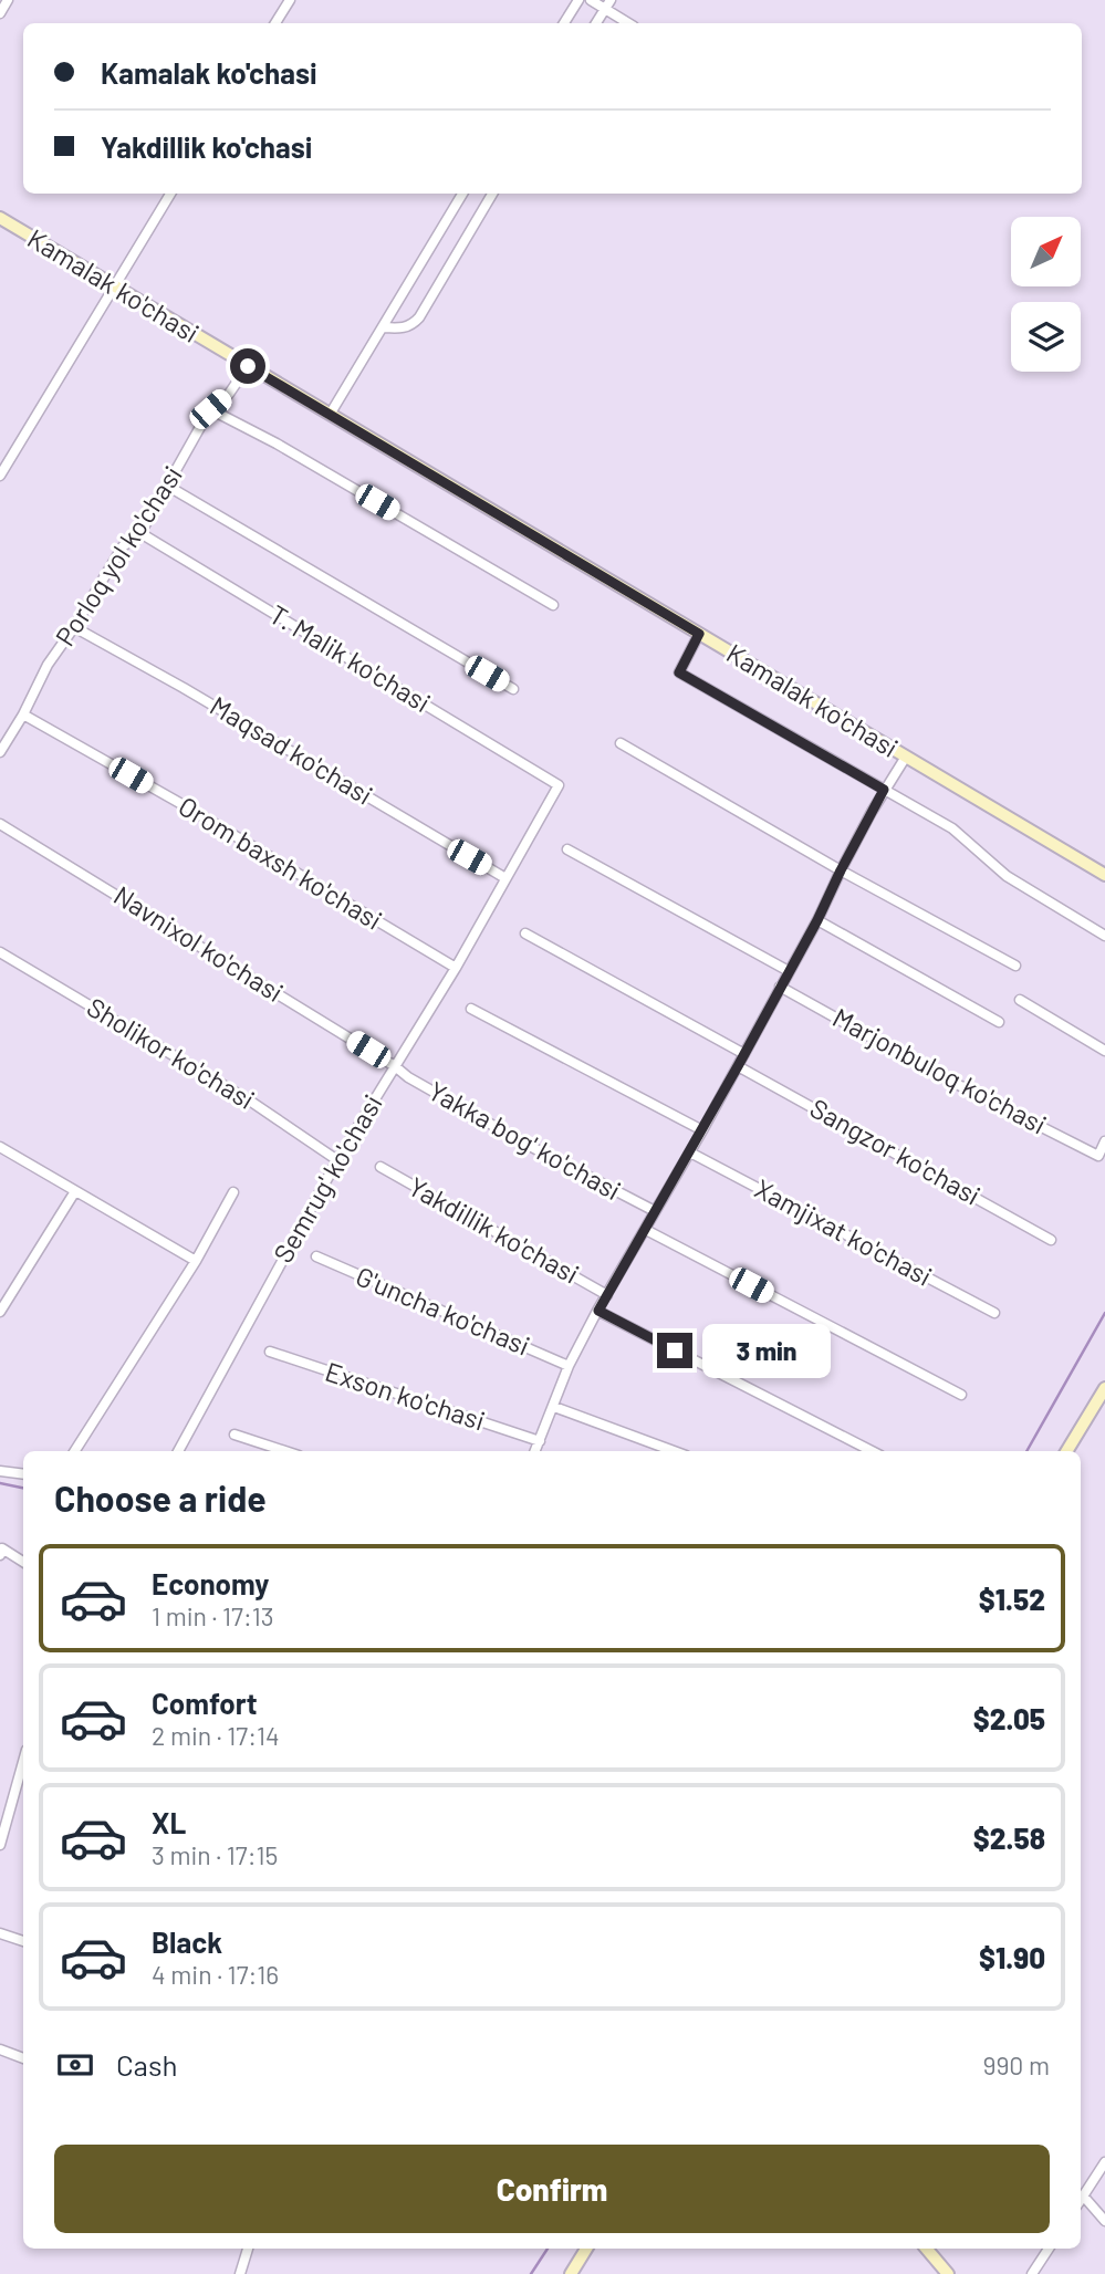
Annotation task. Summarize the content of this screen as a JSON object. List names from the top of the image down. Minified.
{"streets":{"main road":["Kamalak ko'chasi"],"street":["Porloq yol ko'chasi","T. Malik ko'chasi","Maqsad ko'chasi","Orom baxsh ko'chasi","Navnixol ko'chasi","Sholikor ko'chasi","Marjonbuloq ko'chasi","Yakka bog' ko'chasi","Sangzor ko'chasi","Semrug' ko'chasi","Yakdillik ko'chasi","Xamjixat ko'chasi","G'uncha ko'chasi","Exson ko'chasi"]},"crossings":[["Kamalak ko'chasi","Porloq yol ko'chasi"],["Porloq yol ko'chasi","T. Malik ko'chasi"],["Porloq yol ko'chasi","Maqsad ko'chasi"],["Porloq yol ko'chasi","Orom baxsh ko'chasi"],["T. Malik ko'chasi","Semrug' ko'chasi"],["Maqsad ko'chasi","Semrug' ko'chasi"],["Orom baxsh ko'chasi","Semrug' ko'chasi"],["Navnixol ko'chasi","Yakka bog' ko'chasi"],["Navnixol ko'chasi","Semrug' ko'chasi"],["Sholikor ko'chasi","Semrug' ko'chasi"],["Yakka bog' ko'chasi","Semrug' ko'chasi"]],"north":"top right","page":{"banner":["Kamalak ko'chasi","Yakdillik ko'chasi"],"bubble":"3 min","heading":"Choose a ride","list":[{"name":"Economy","note":"1 min · 17:13","value":"$1.52"},{"name":"Comfort","note":"2 min · 17:14","value":"$2.05"},{"name":"XL","note":"3 min · 17:15","value":"$2.58"},{"name":"Black","note":"4 min · 17:16","value":"$1.90"}],"pay":["Cash","990 m"],"buttons":"Confirm"}}
